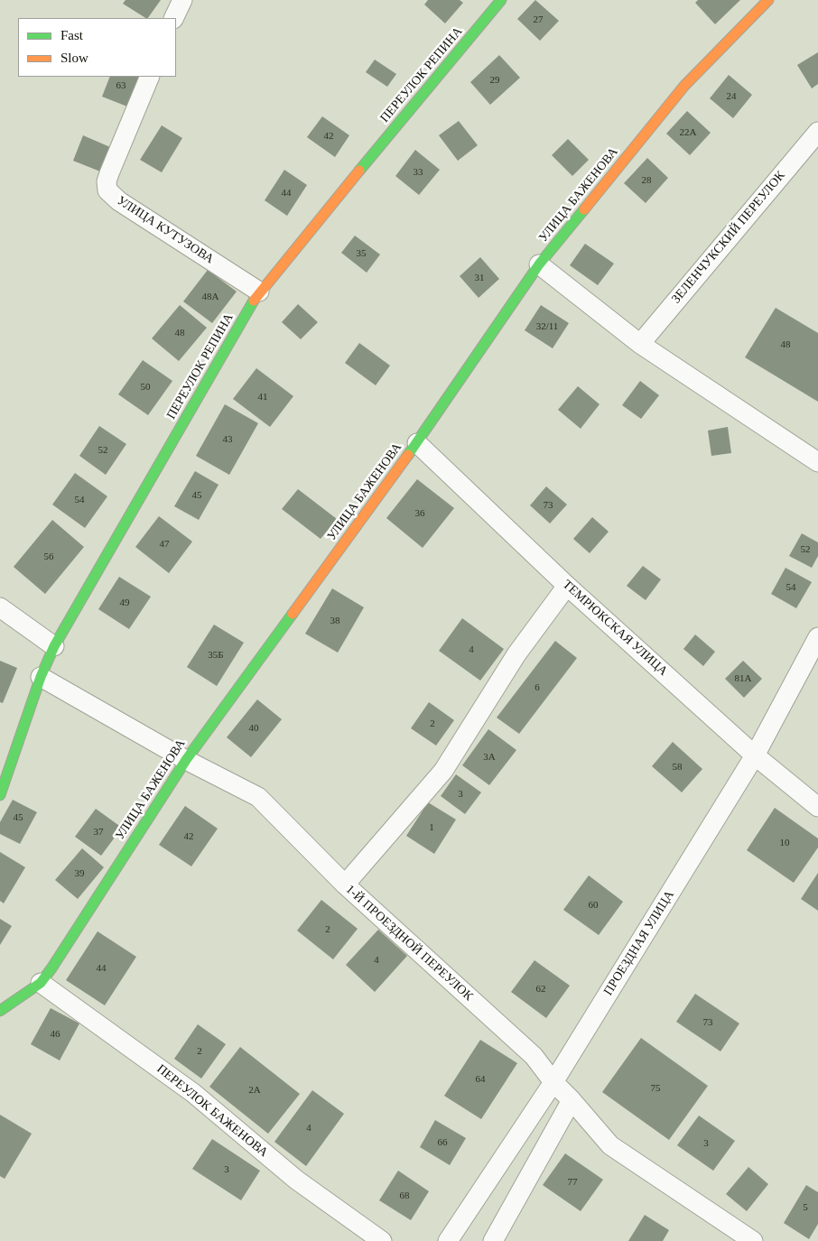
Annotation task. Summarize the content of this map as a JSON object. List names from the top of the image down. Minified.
{"streets":{"street":["ПЕРЕУЛОК РЕПИНА","УЛИЦА БАЖЕНОВА","УЛИЦА КУТУЗОВА","ЗЕЛЕНЧУКСКИЙ ПЕРЕУЛОК","ТЕМРЮКСКАЯ УЛИЦА","1-Й ПРОЕЗДНОЙ ПЕРЕУЛОК","ПРОЕЗДНАЯ УЛИЦА","ПЕРЕУЛОК БАЖЕНОВА"]},"crossings":[["ПЕРЕУЛОК РЕПИНА","УЛИЦА КУТУЗОВА"],["ПЕРЕУЛОК РЕПИНА","1-Й ПРОЕЗДНОЙ ПЕРЕУЛОК"],["УЛИЦА БАЖЕНОВА","ТЕМРЮКСКАЯ УЛИЦА"],["УЛИЦА БАЖЕНОВА","1-Й ПРОЕЗДНОЙ ПЕРЕУЛОК"],["УЛИЦА БАЖЕНОВА","ПЕРЕУЛОК БАЖЕНОВА"],["ТЕМРЮКСКАЯ УЛИЦА","ПРОЕЗДНАЯ УЛИЦА"],["1-Й ПРОЕЗДНОЙ ПЕРЕУЛОК","ПРОЕЗДНАЯ УЛИЦА"]],"house_numbers":["27","29","63","24","22А","42","33","28","44","35","31","48А","32/11","48","48","50","41","43","52","45","54","73","36","47","52","56","54","49","38","4","35Б","81А","6","2","40","3А","58","3","45","1","37","42","10","39","60","2","4","44","62","73","46","2","64","75","2А","4","66","3","3","77","68","5"],"legend":["Fast","Slow"]}
